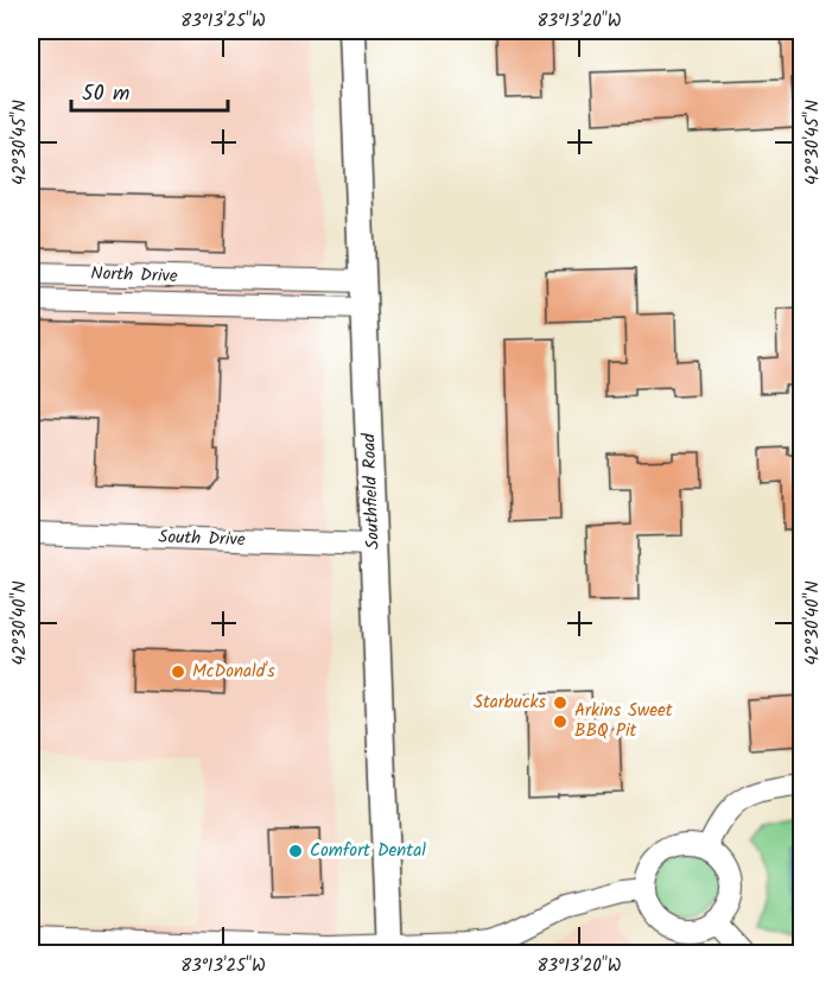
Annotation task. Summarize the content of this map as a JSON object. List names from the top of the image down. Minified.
{"streets":{"main road":["Southfield Road"],"street":["North Drive","South Drive"]},"crossings":[["North Drive","Southfield Road"],["Southfield Road","South Drive"]],"places":["McDonald's","Starbucks","Arkins Sweet BBQ Pit","Comfort Dental"],"scale_bar":"50 m","coordinates":["83°13'25\"W","83°13'20\"W","42°30'45\"N","42°30'40\"N"]}
